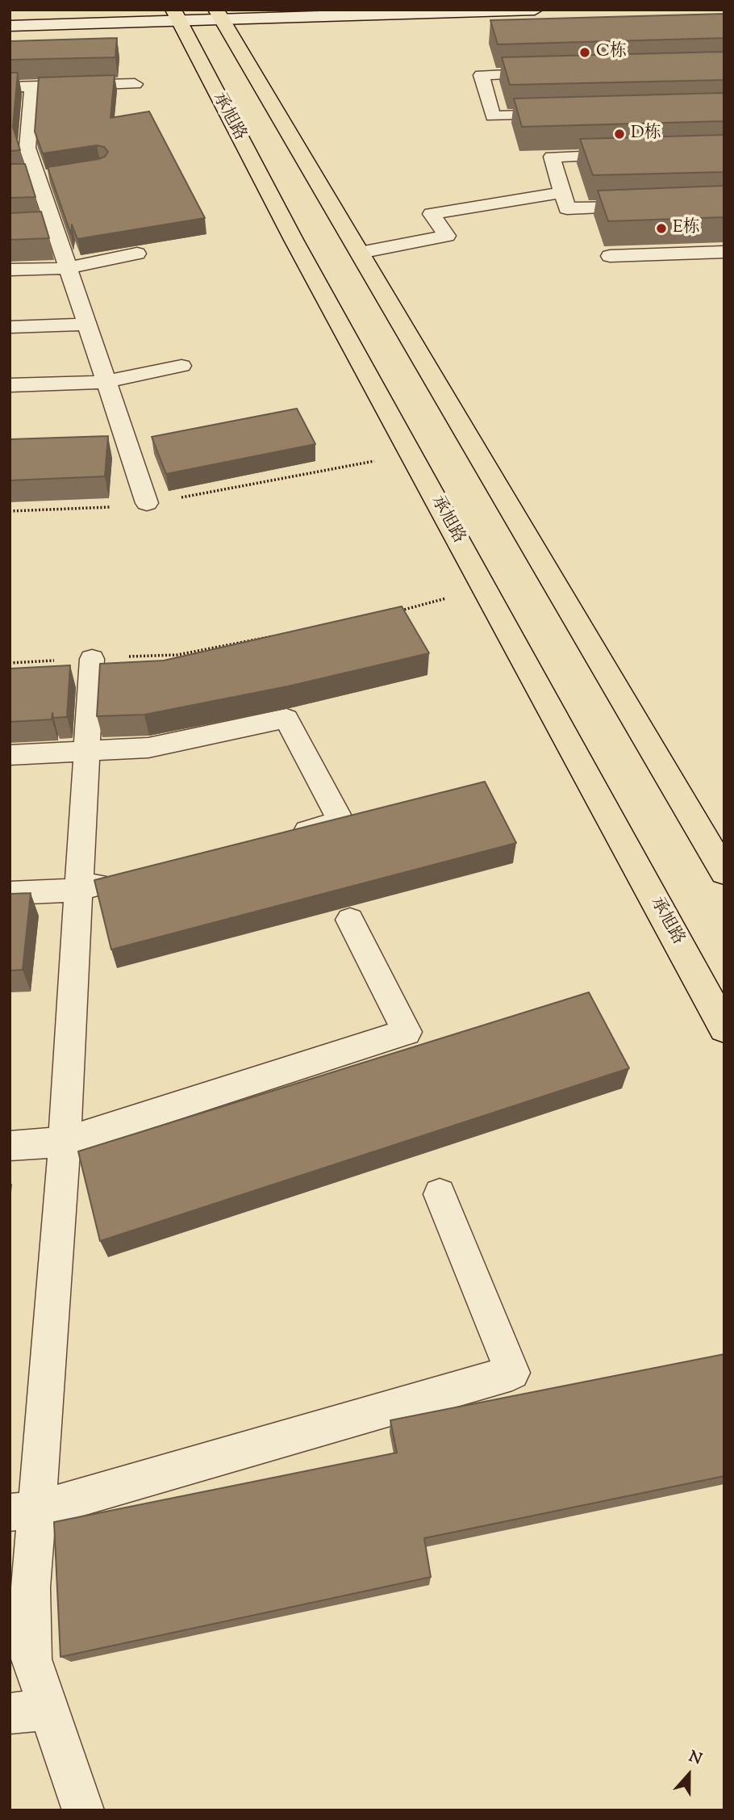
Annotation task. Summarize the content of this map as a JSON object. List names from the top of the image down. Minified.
{"streets":{"main road":["承旭路"]},"places":["C栋","D栋","E栋"],"north":"top"}
